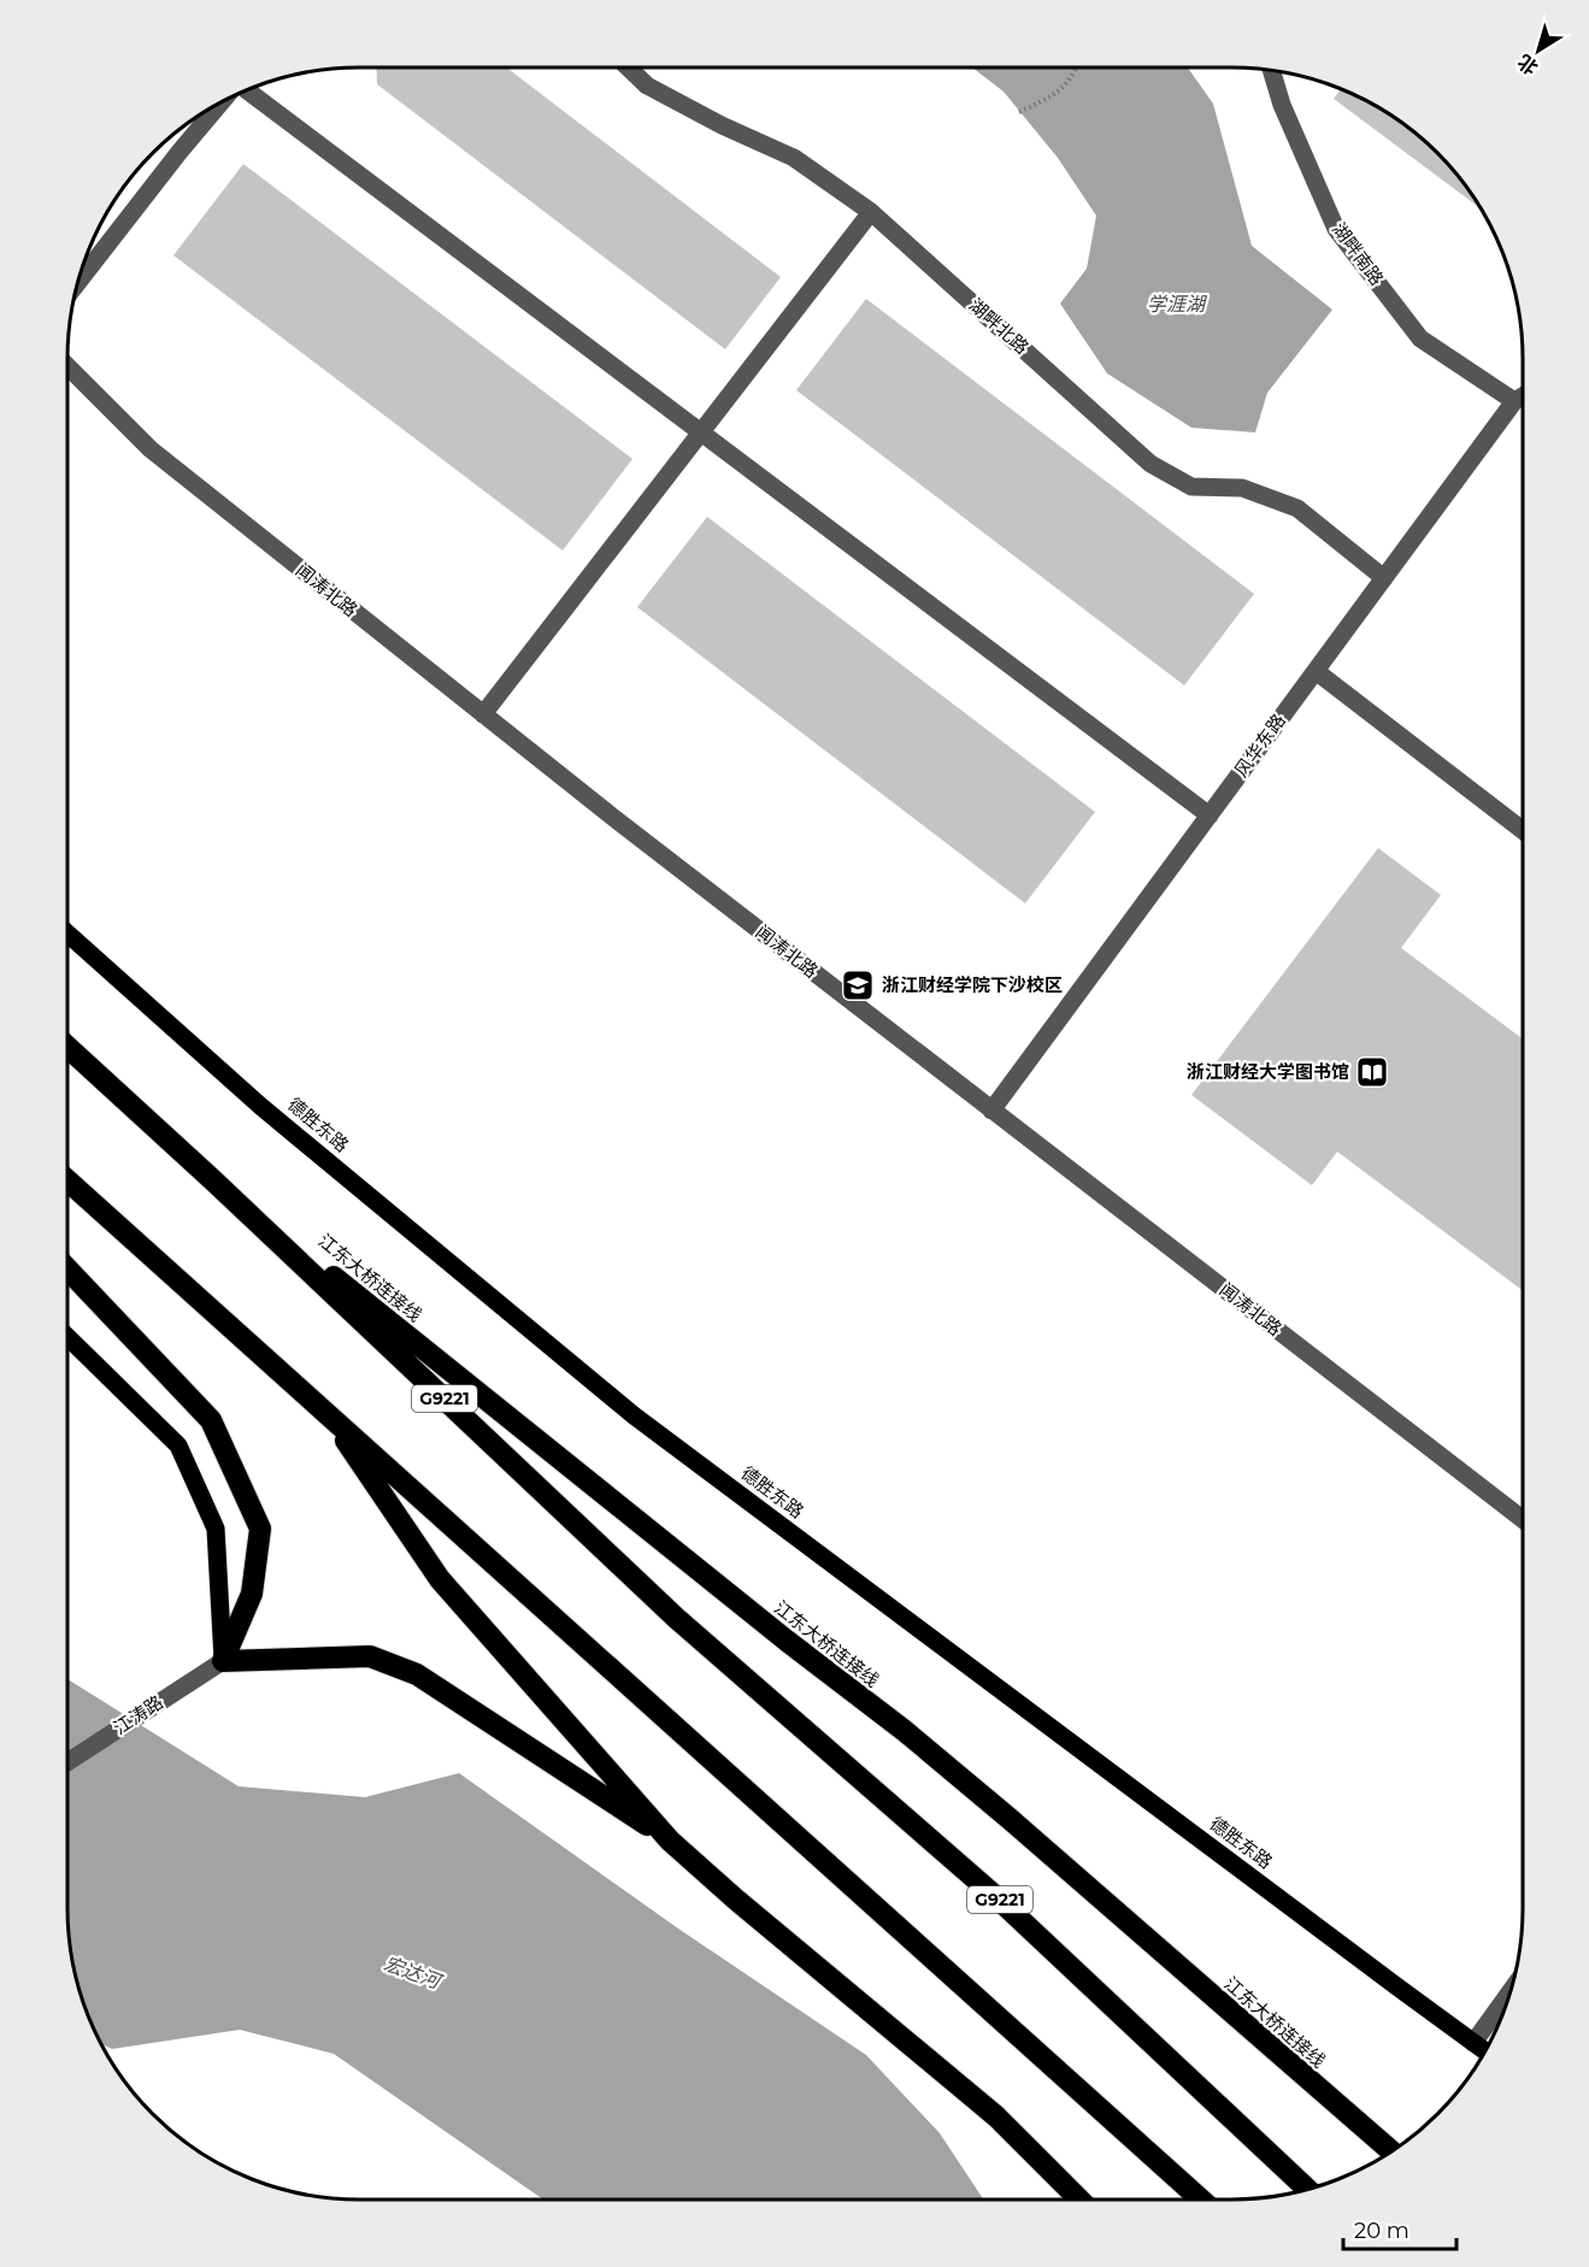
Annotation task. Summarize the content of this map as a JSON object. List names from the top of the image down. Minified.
{"streets":{"highway":["江东大桥连接线","G9221"],"main road":["德胜东路"],"street":["湖畔南路","湖畔北路","闻涛北路","风华东路","江涛路"]},"crossings":[["湖畔南路","风华东路"],["湖畔北路","风华东路"],["闻涛北路","风华东路"]],"water":["学涯湖","宏达河"],"places":{"school or university":["浙江财经学院下沙校区"],"library":["浙江财经大学图书馆"]},"scale_bar":"20 m","north":"bottom left"}
